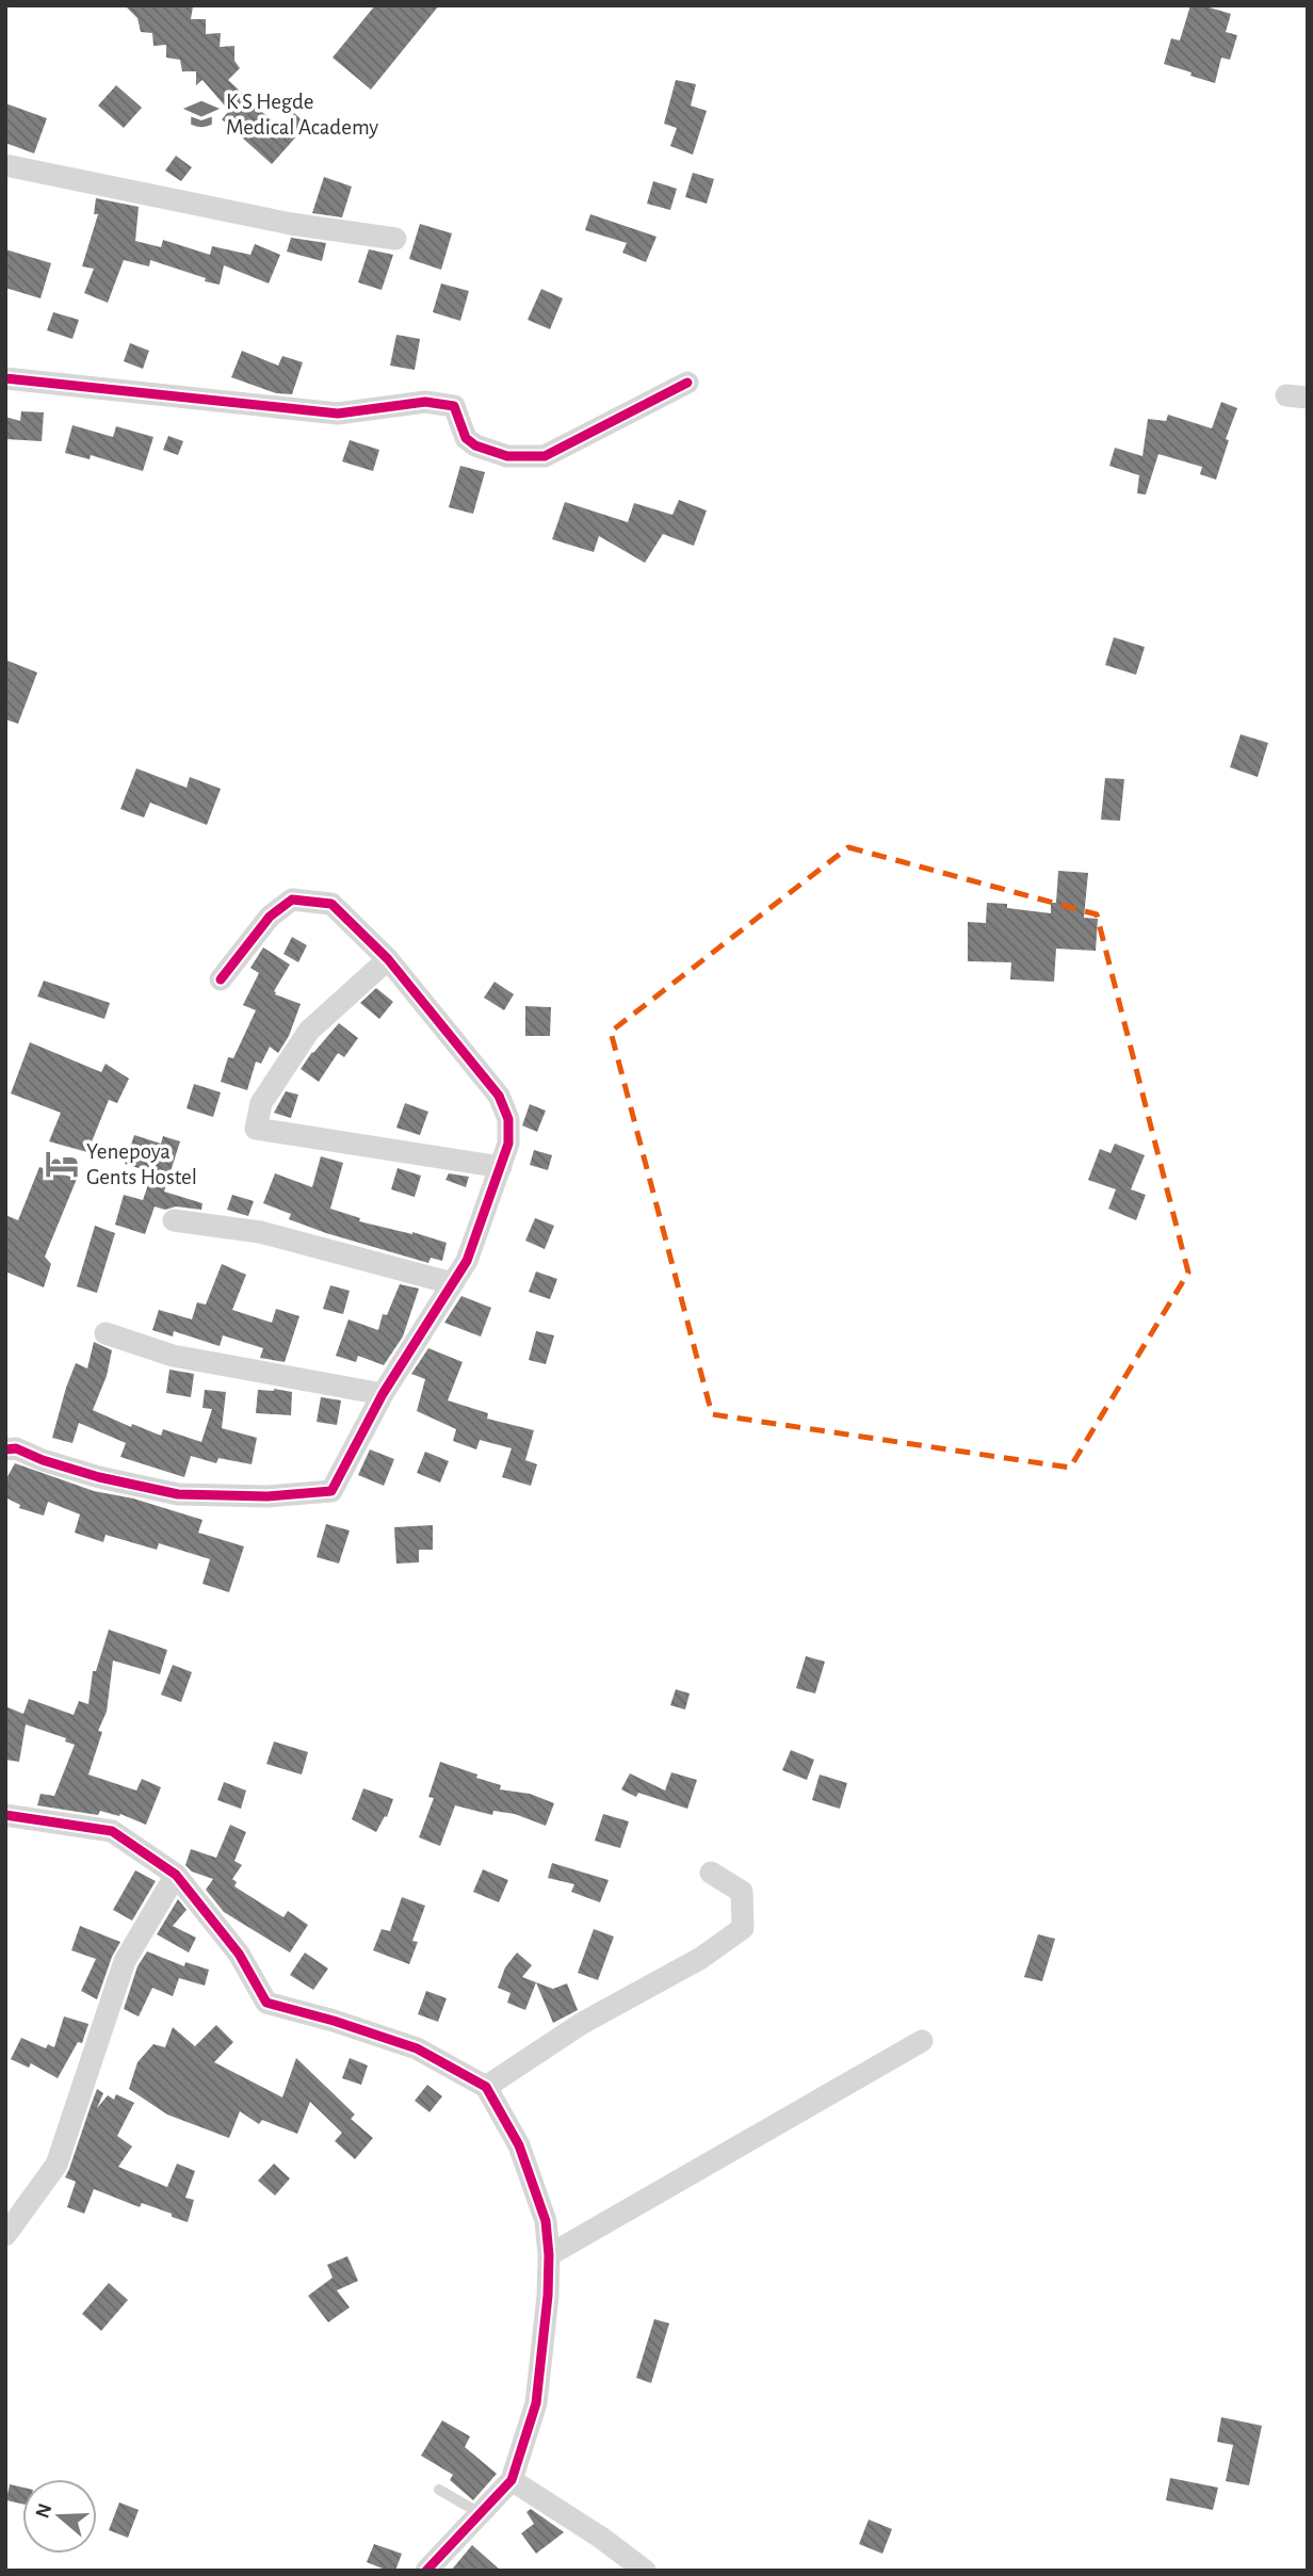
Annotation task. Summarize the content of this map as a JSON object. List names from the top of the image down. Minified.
{"places":{"school or university":["K S Hegde Medical Academy"],"hotel":["Yenepoya Gents Hostel"]},"north":"left"}
